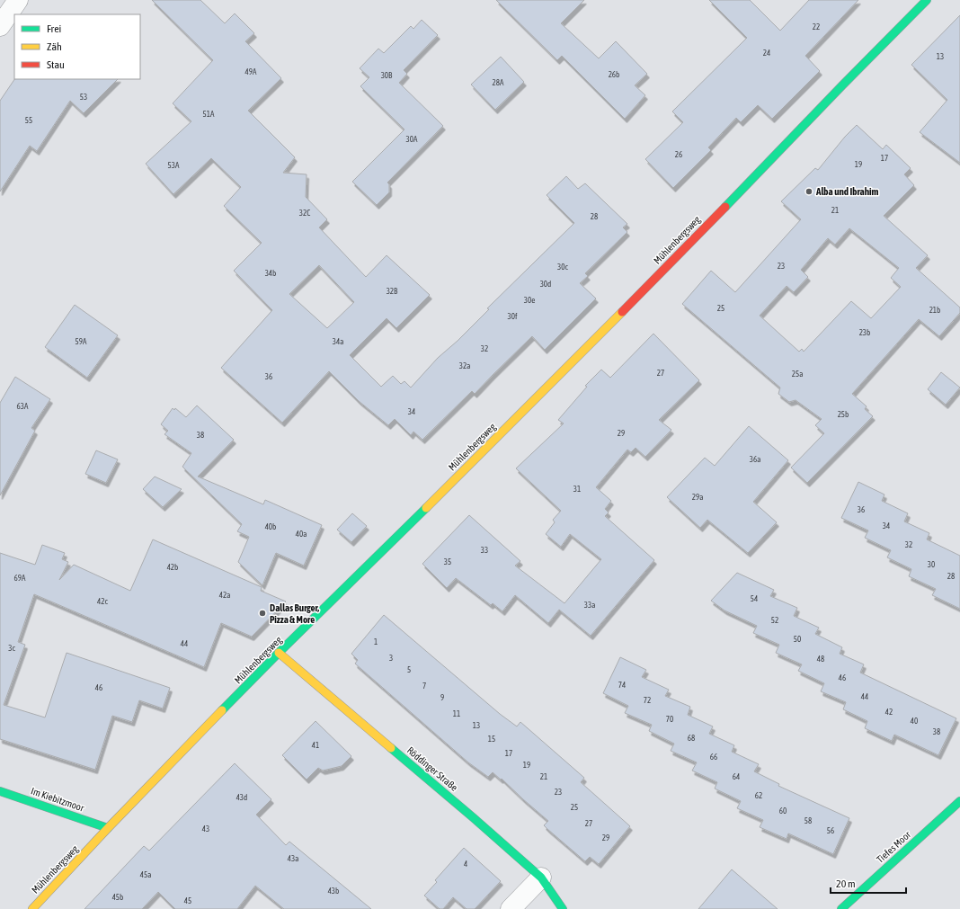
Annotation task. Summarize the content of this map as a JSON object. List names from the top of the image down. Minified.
{"streets":{"street":["Mühlenbergsweg","Röddinger Straße","Im Kiebitzmoor","Tiefes Moor"]},"crossings":[["Mühlenbergsweg","Röddinger Straße"],["Mühlenbergsweg","Im Kiebitzmoor"]],"places":["Alba und Ibrahim","Dallas Burger, Pizza & More"],"house_numbers":["22","24","13","49A","26b","30B","28A","53","51A","55","30A","26","17","19","53A","21","32C","28","23","30c","34b","30d","32B","30e","25","21b","30f","23b","59A","34a","32","32a","27","25a","36","63A","34","25b","29","38","36a","31","29a","36","34","40b","40a","32","33","35","30","42b","28","69A","42a","54","42c","33a","52","50","1","44","3c","3","48","5","46","74","7","46","44","9","72","42","11","70","40","13","38","68","15","41","17","66","19","21","64","23","62","43d","25","60","58","27","43","56","29","43a","4","45a","43b","45b","45"],"legend":["Frei","Zäh","Stau"],"scale_bar":"20 m"}
